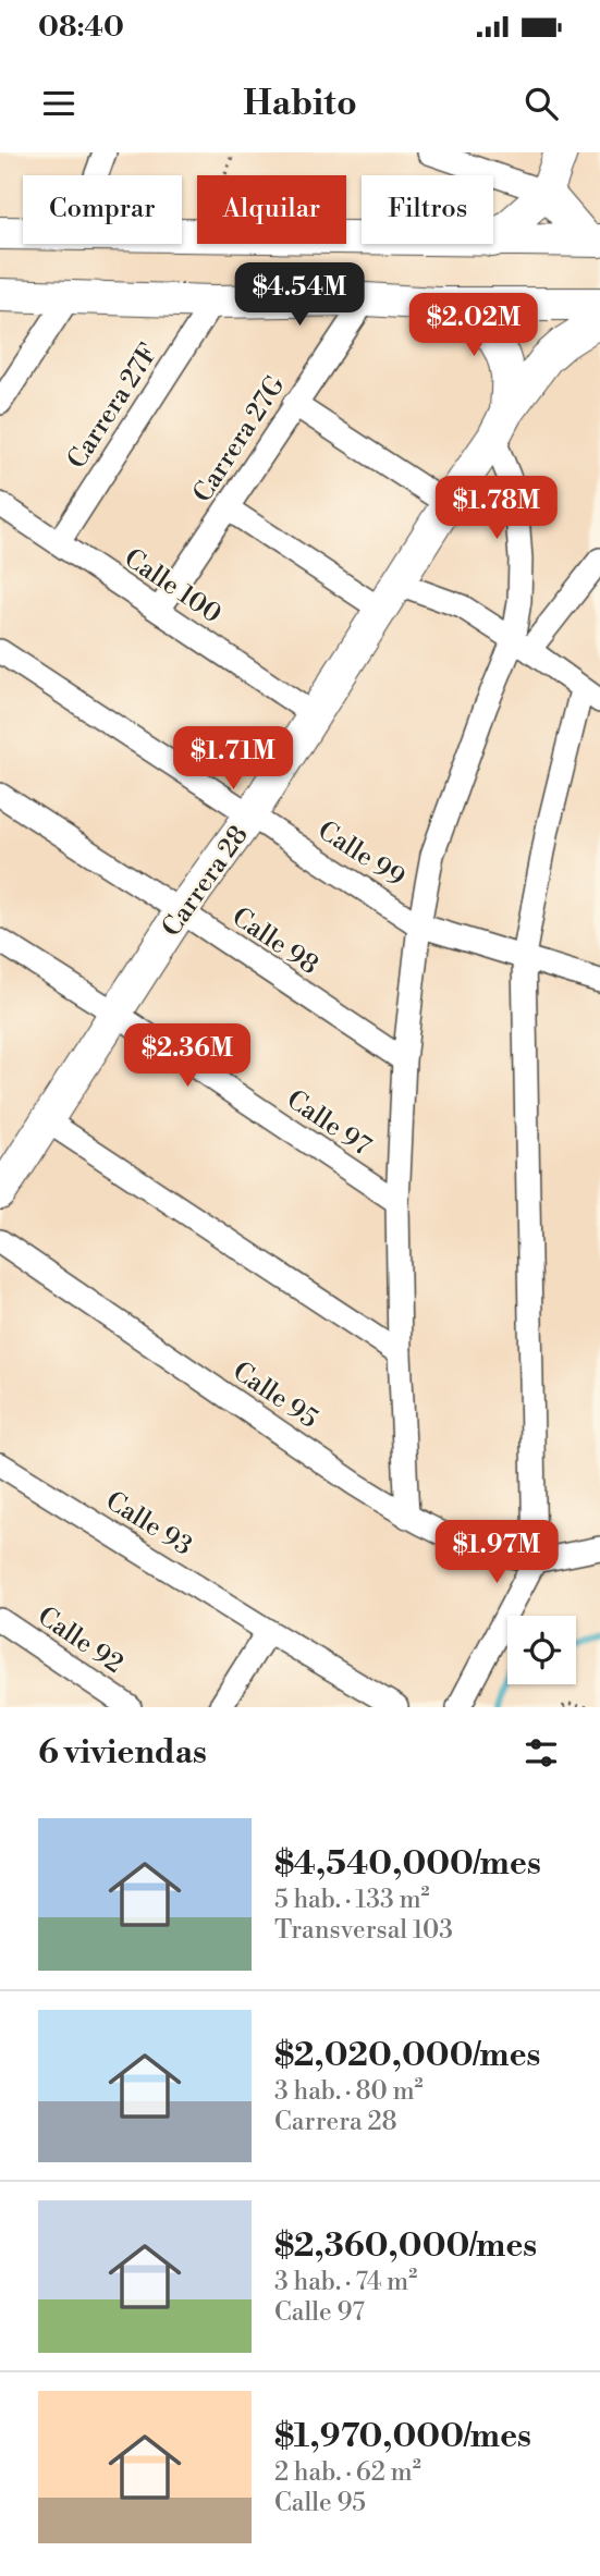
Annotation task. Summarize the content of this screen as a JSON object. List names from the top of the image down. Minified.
{"streets":{"street":["Carrera 27F","Carrera 27G","Calle 100","Calle 99","Carrera 28","Calle 98","Calle 97","Calle 95","Calle 93","Calle 92"]},"crossings":[["Carrera 27F","Calle 100"],["Carrera 27G","Calle 100"],["Calle 100","Carrera 28"],["Calle 99","Carrera 28"],["Carrera 28","Calle 98"],["Carrera 28","Calle 97"]],"page":{"status":"08:40","header":"Habito","chip":["Comprar","Alquilar","Filtros"],"price":["$4.54M","$2.02M","$1.78M","$1.71M","$2.36M","$1.97M"],"heading":"6 viviendas","list":[{"name":"$4,540,000/mes","note":"5 hab. · 133 m² · Transversal 103"},{"name":"$2,020,000/mes","note":"3 hab. · 80 m² · Carrera 28"},{"name":"$2,360,000/mes","note":"3 hab. · 74 m² · Calle 97"},{"name":"$1,970,000/mes","note":"2 hab. · 62 m² · Calle 95"}]}}
